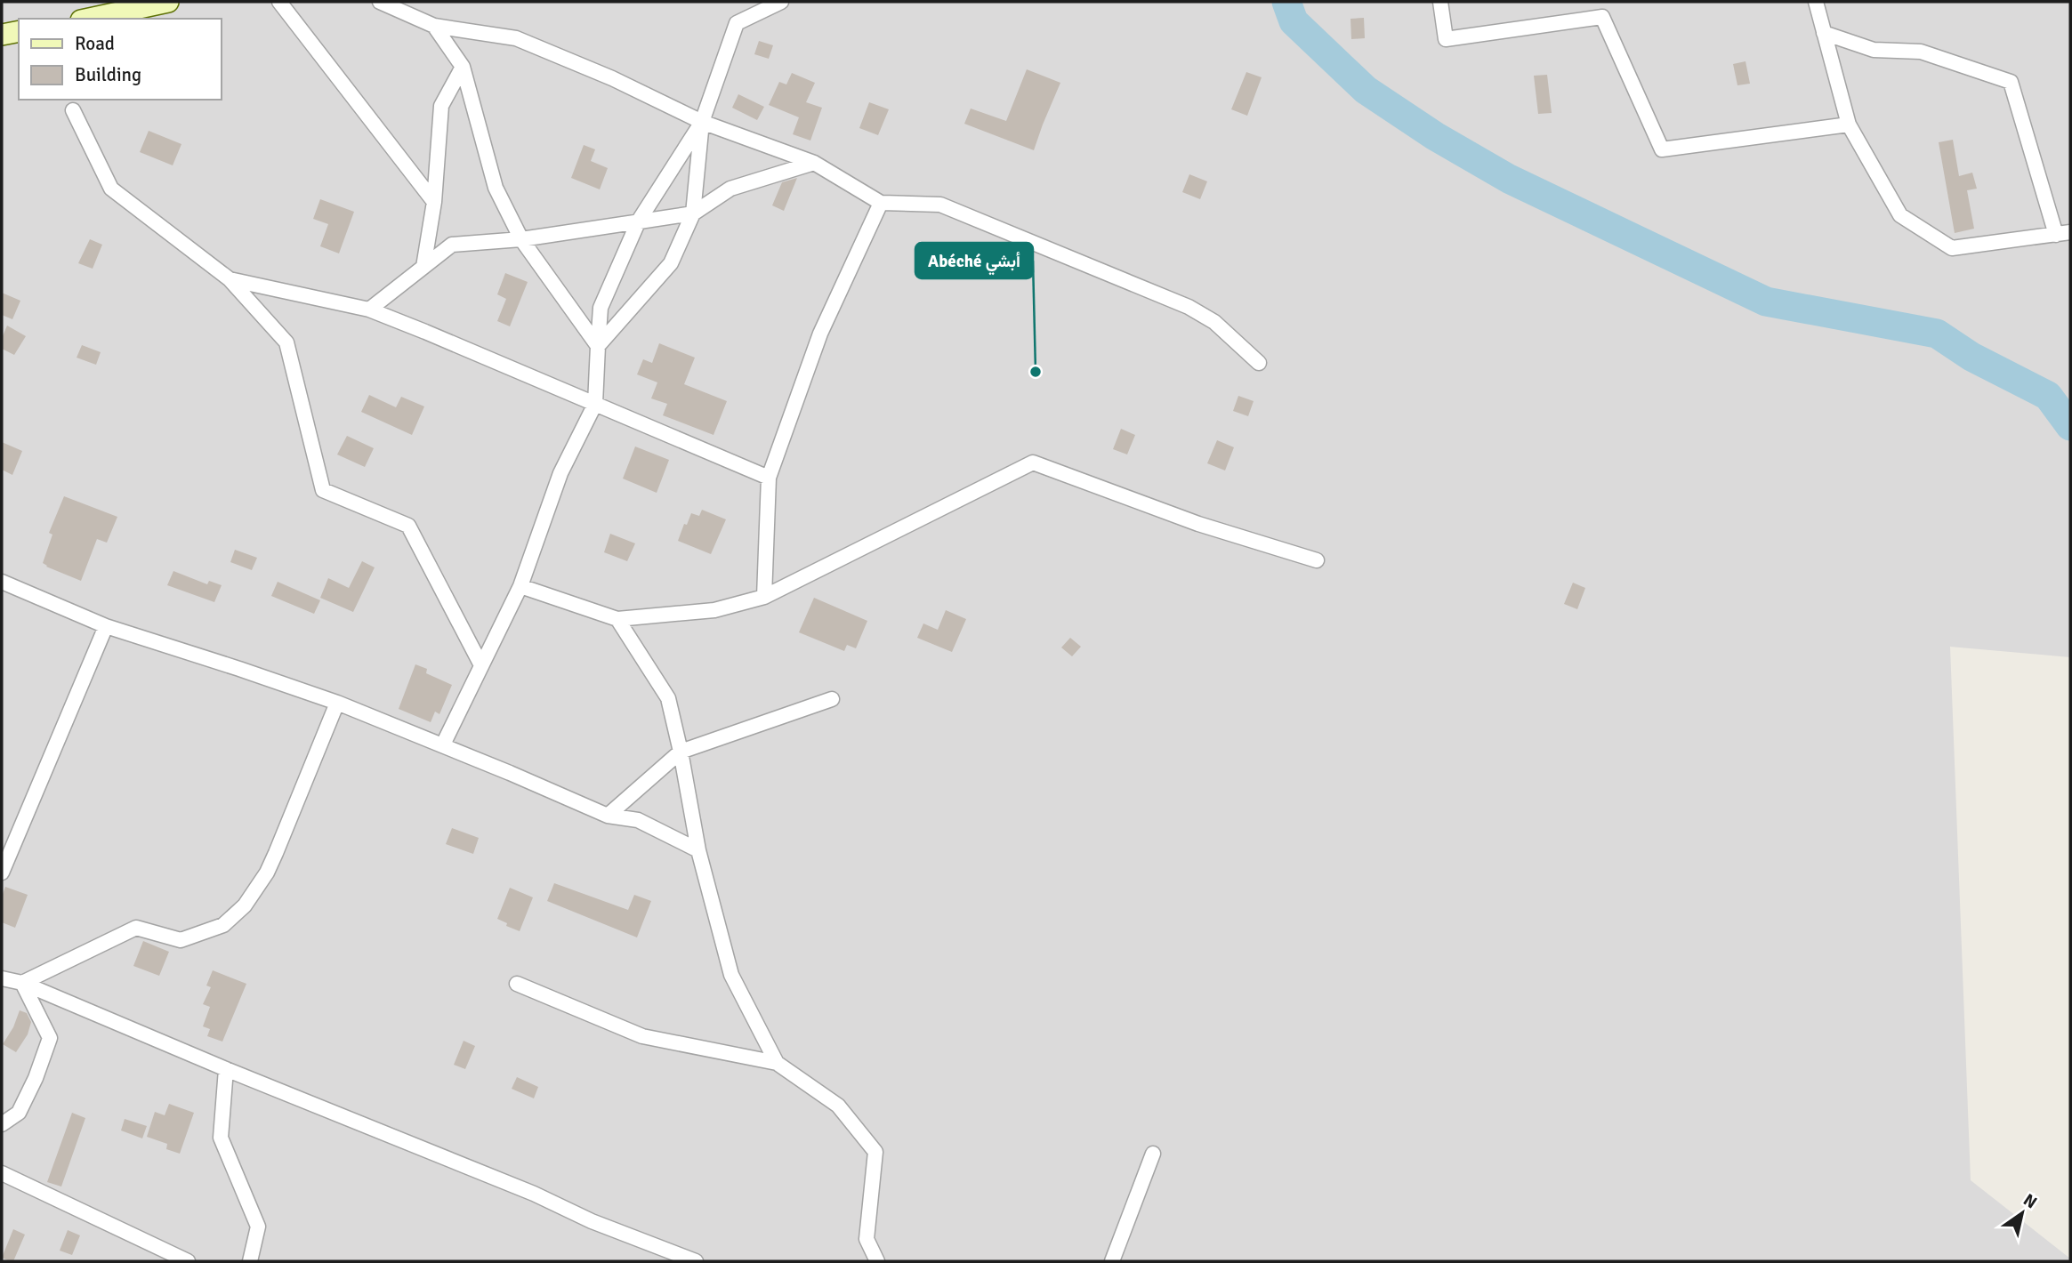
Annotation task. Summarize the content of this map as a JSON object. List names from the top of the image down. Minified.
{"places":["Abéché أبشي"],"legend":["Road","Building"],"north":"top right"}
